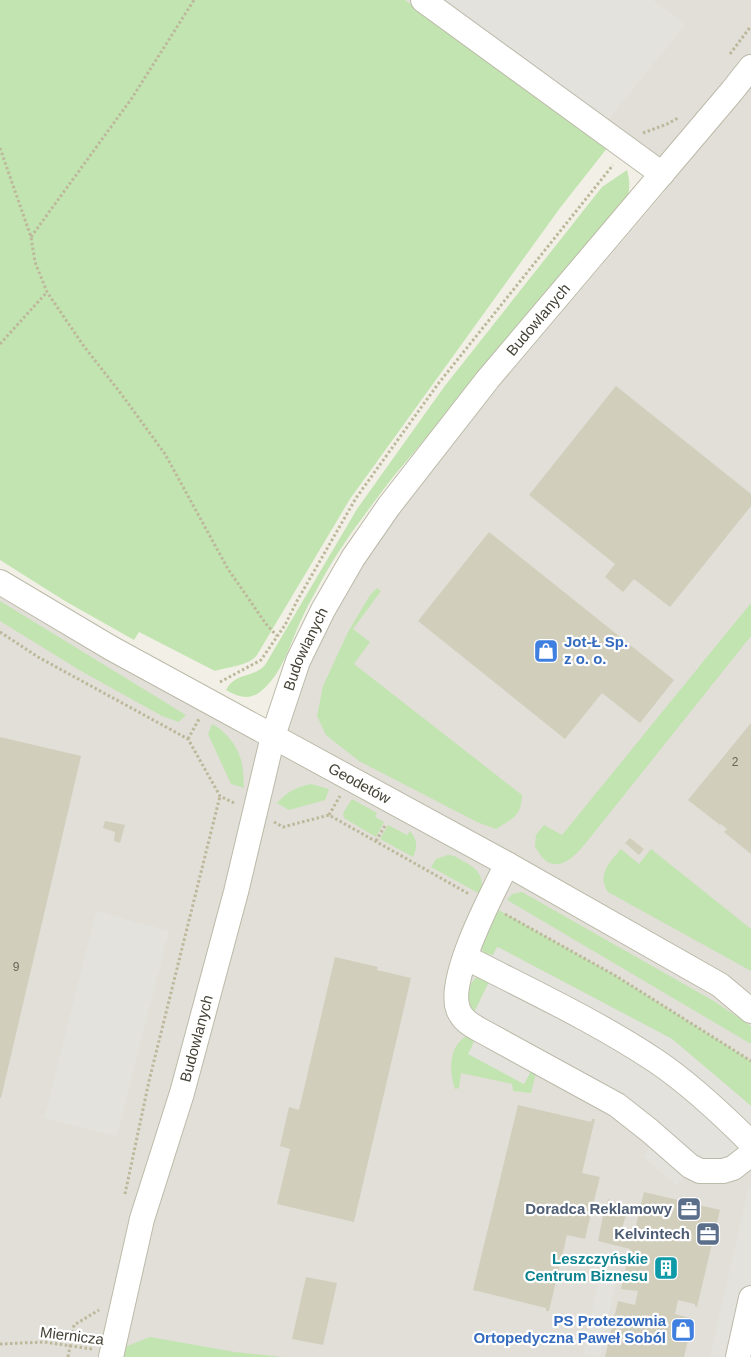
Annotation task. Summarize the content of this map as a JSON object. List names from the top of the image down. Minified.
{"streets":{"street":["Budowlanych","Geodetów"],"path":["Miernicza"]},"crossings":[["Budowlanych","Geodetów"],["Budowlanych","Miernicza"]],"places":{"shop":["Jot-Ł Sp. z o. o.","PS Protezownia Ortopedyczna Paweł Soból"],"office":["Doradca Reklamowy","Kelvintech"],"building":["Leszczyńskie Centrum Biznesu"]},"house_numbers":["2","9"]}
